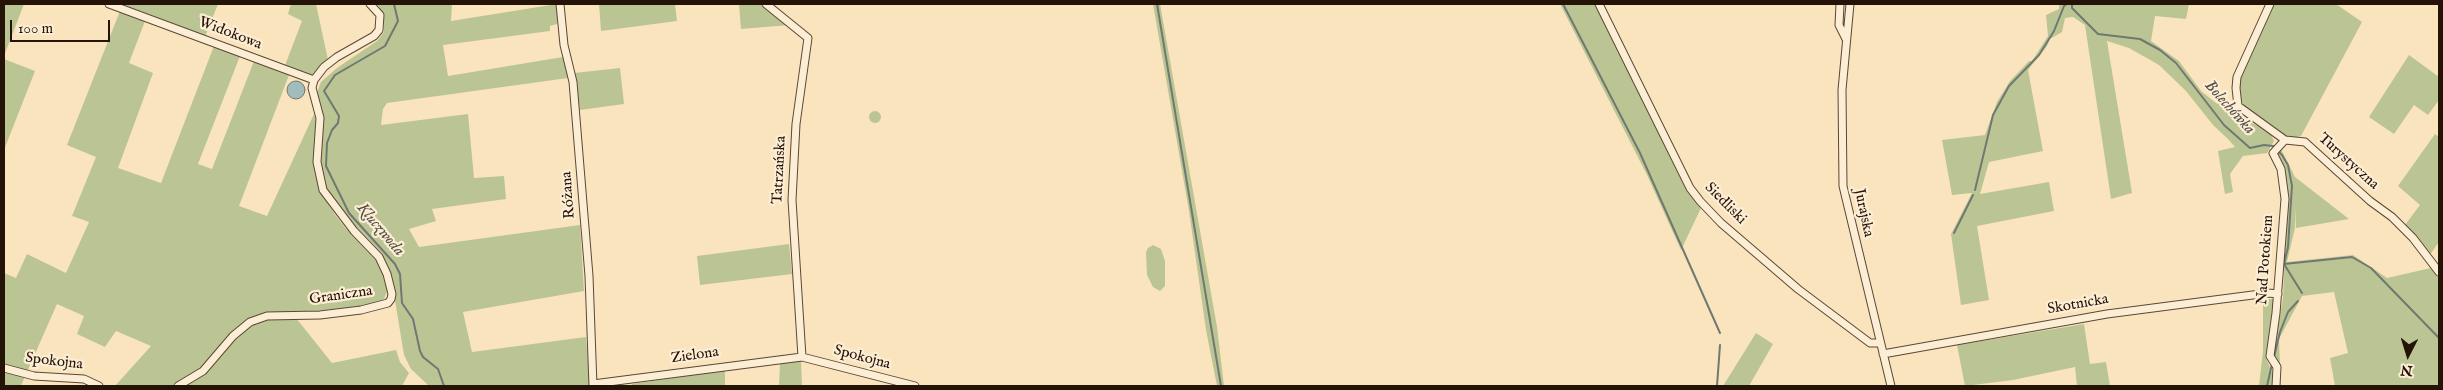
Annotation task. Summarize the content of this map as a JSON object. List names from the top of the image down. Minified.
{"streets":{"street":["Widokowa","Turystyczna","Tatrzańska","Różana","Siedliski","Jurajska","Nad Potokiem","Graniczna","Skotnicka","Zielona","Spokojna"]},"crossings":[["Widokowa","Graniczna"],["Turystyczna","Nad Potokiem"],["Tatrzańska","Zielona"],["Tatrzańska","Spokojna"],["Różana","Zielona"],["Siedliski","Jurajska"],["Jurajska","Skotnicka"],["Nad Potokiem","Skotnicka"],["Zielona","Spokojna"]],"water":["Bolechówka","Kluczwoda"],"scale_bar":"100 m","north":"bottom"}
